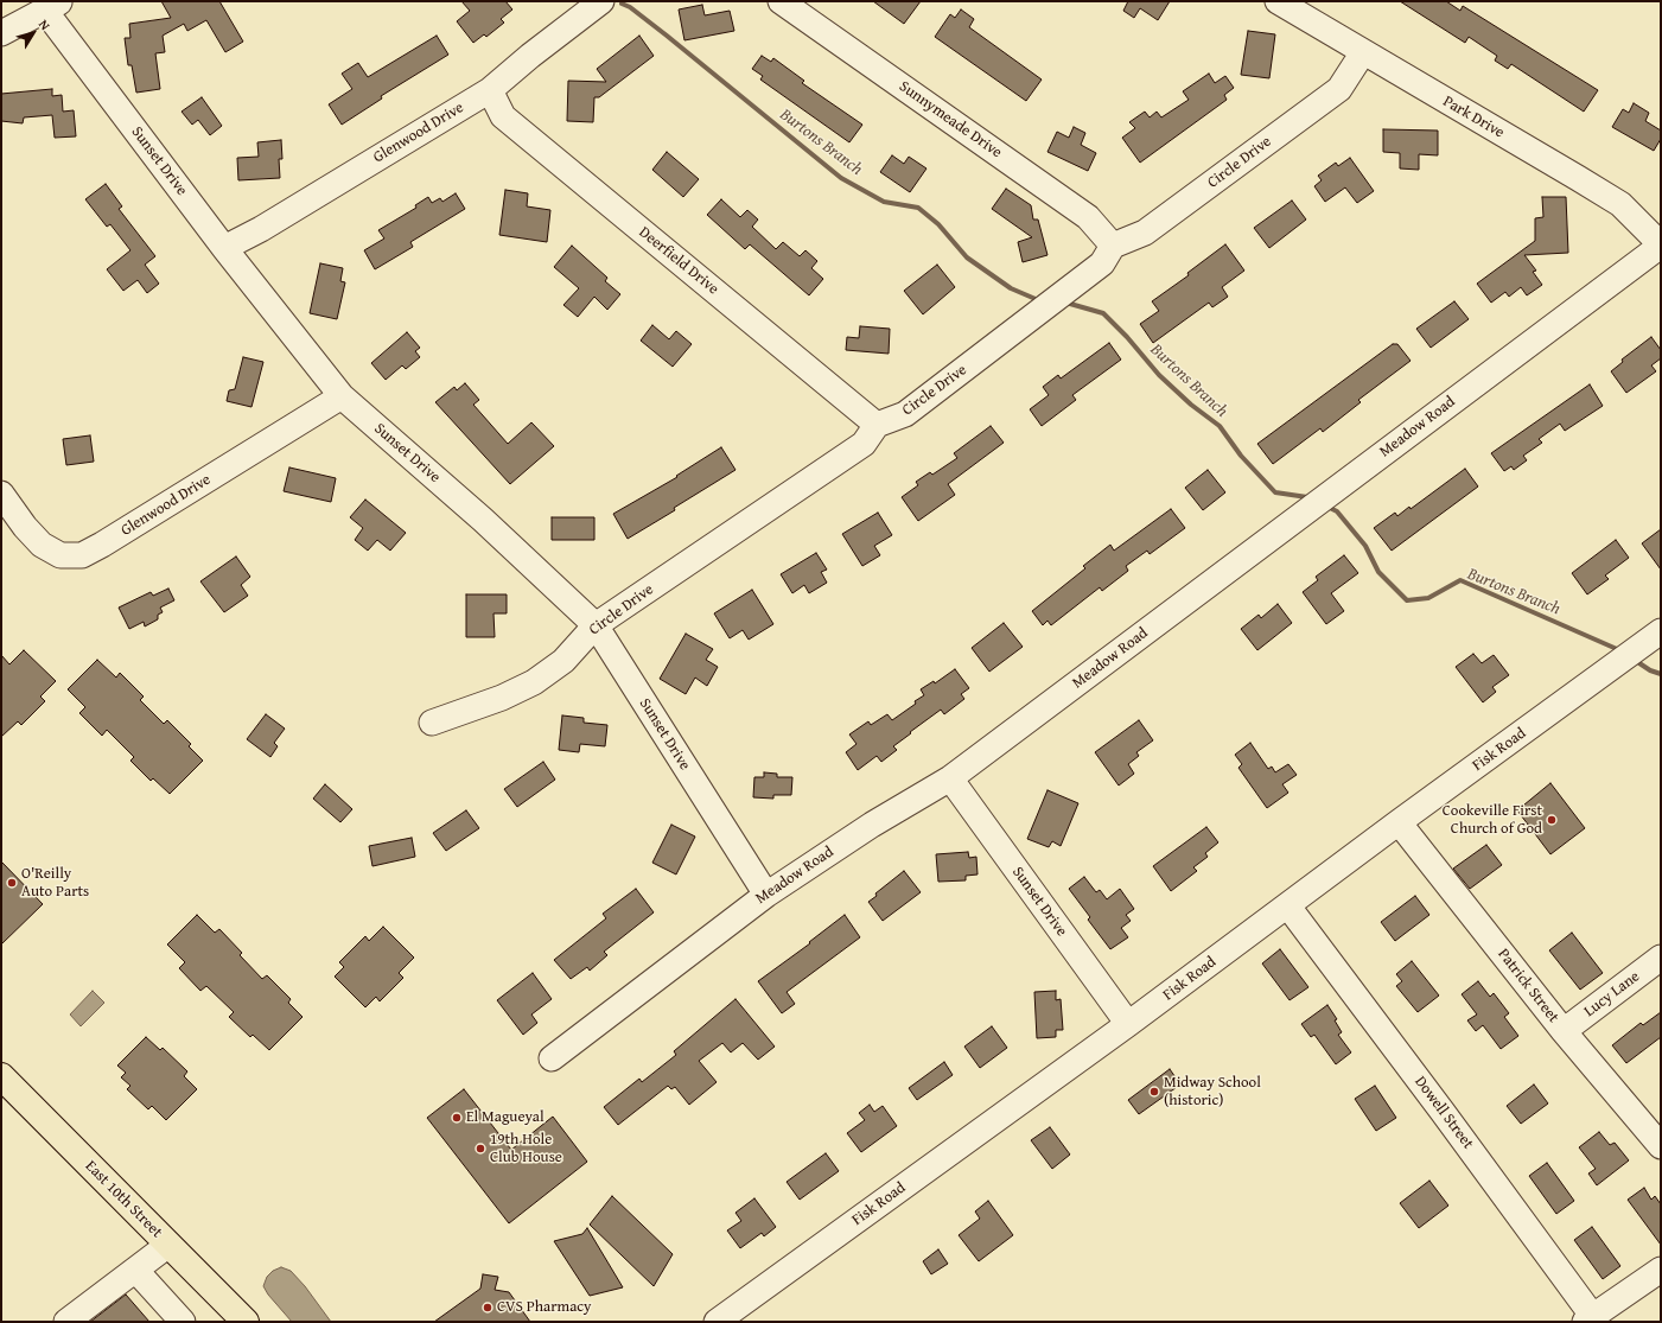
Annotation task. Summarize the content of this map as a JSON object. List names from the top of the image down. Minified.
{"streets":{"main road":["East 10th Street"],"street":["Park Drive","Sunnymeade Drive","Glenwood Drive","Sunset Drive","Circle Drive","Deerfield Drive","Meadow Road","Fisk Road","Patrick Street","Lucy Lane","Dowell Street"]},"crossings":[["Park Drive","Circle Drive"],["Park Drive","Meadow Road"],["Sunnymeade Drive","Circle Drive"],["Glenwood Drive","Sunset Drive"],["Glenwood Drive","Deerfield Drive"],["Sunset Drive","Circle Drive"],["Sunset Drive","Meadow Road"],["Sunset Drive","Fisk Road"],["Circle Drive","Deerfield Drive"],["Fisk Road","Patrick Street"],["Fisk Road","Dowell Street"],["Patrick Street","Lucy Lane"]],"water":["Burtons Branch"],"places":["Cookeville First Church of God","O'Reilly Auto Parts","Midway School (historic)","El Magueyal","19th Hole Club House","CVS Pharmacy"],"north":"top right"}
